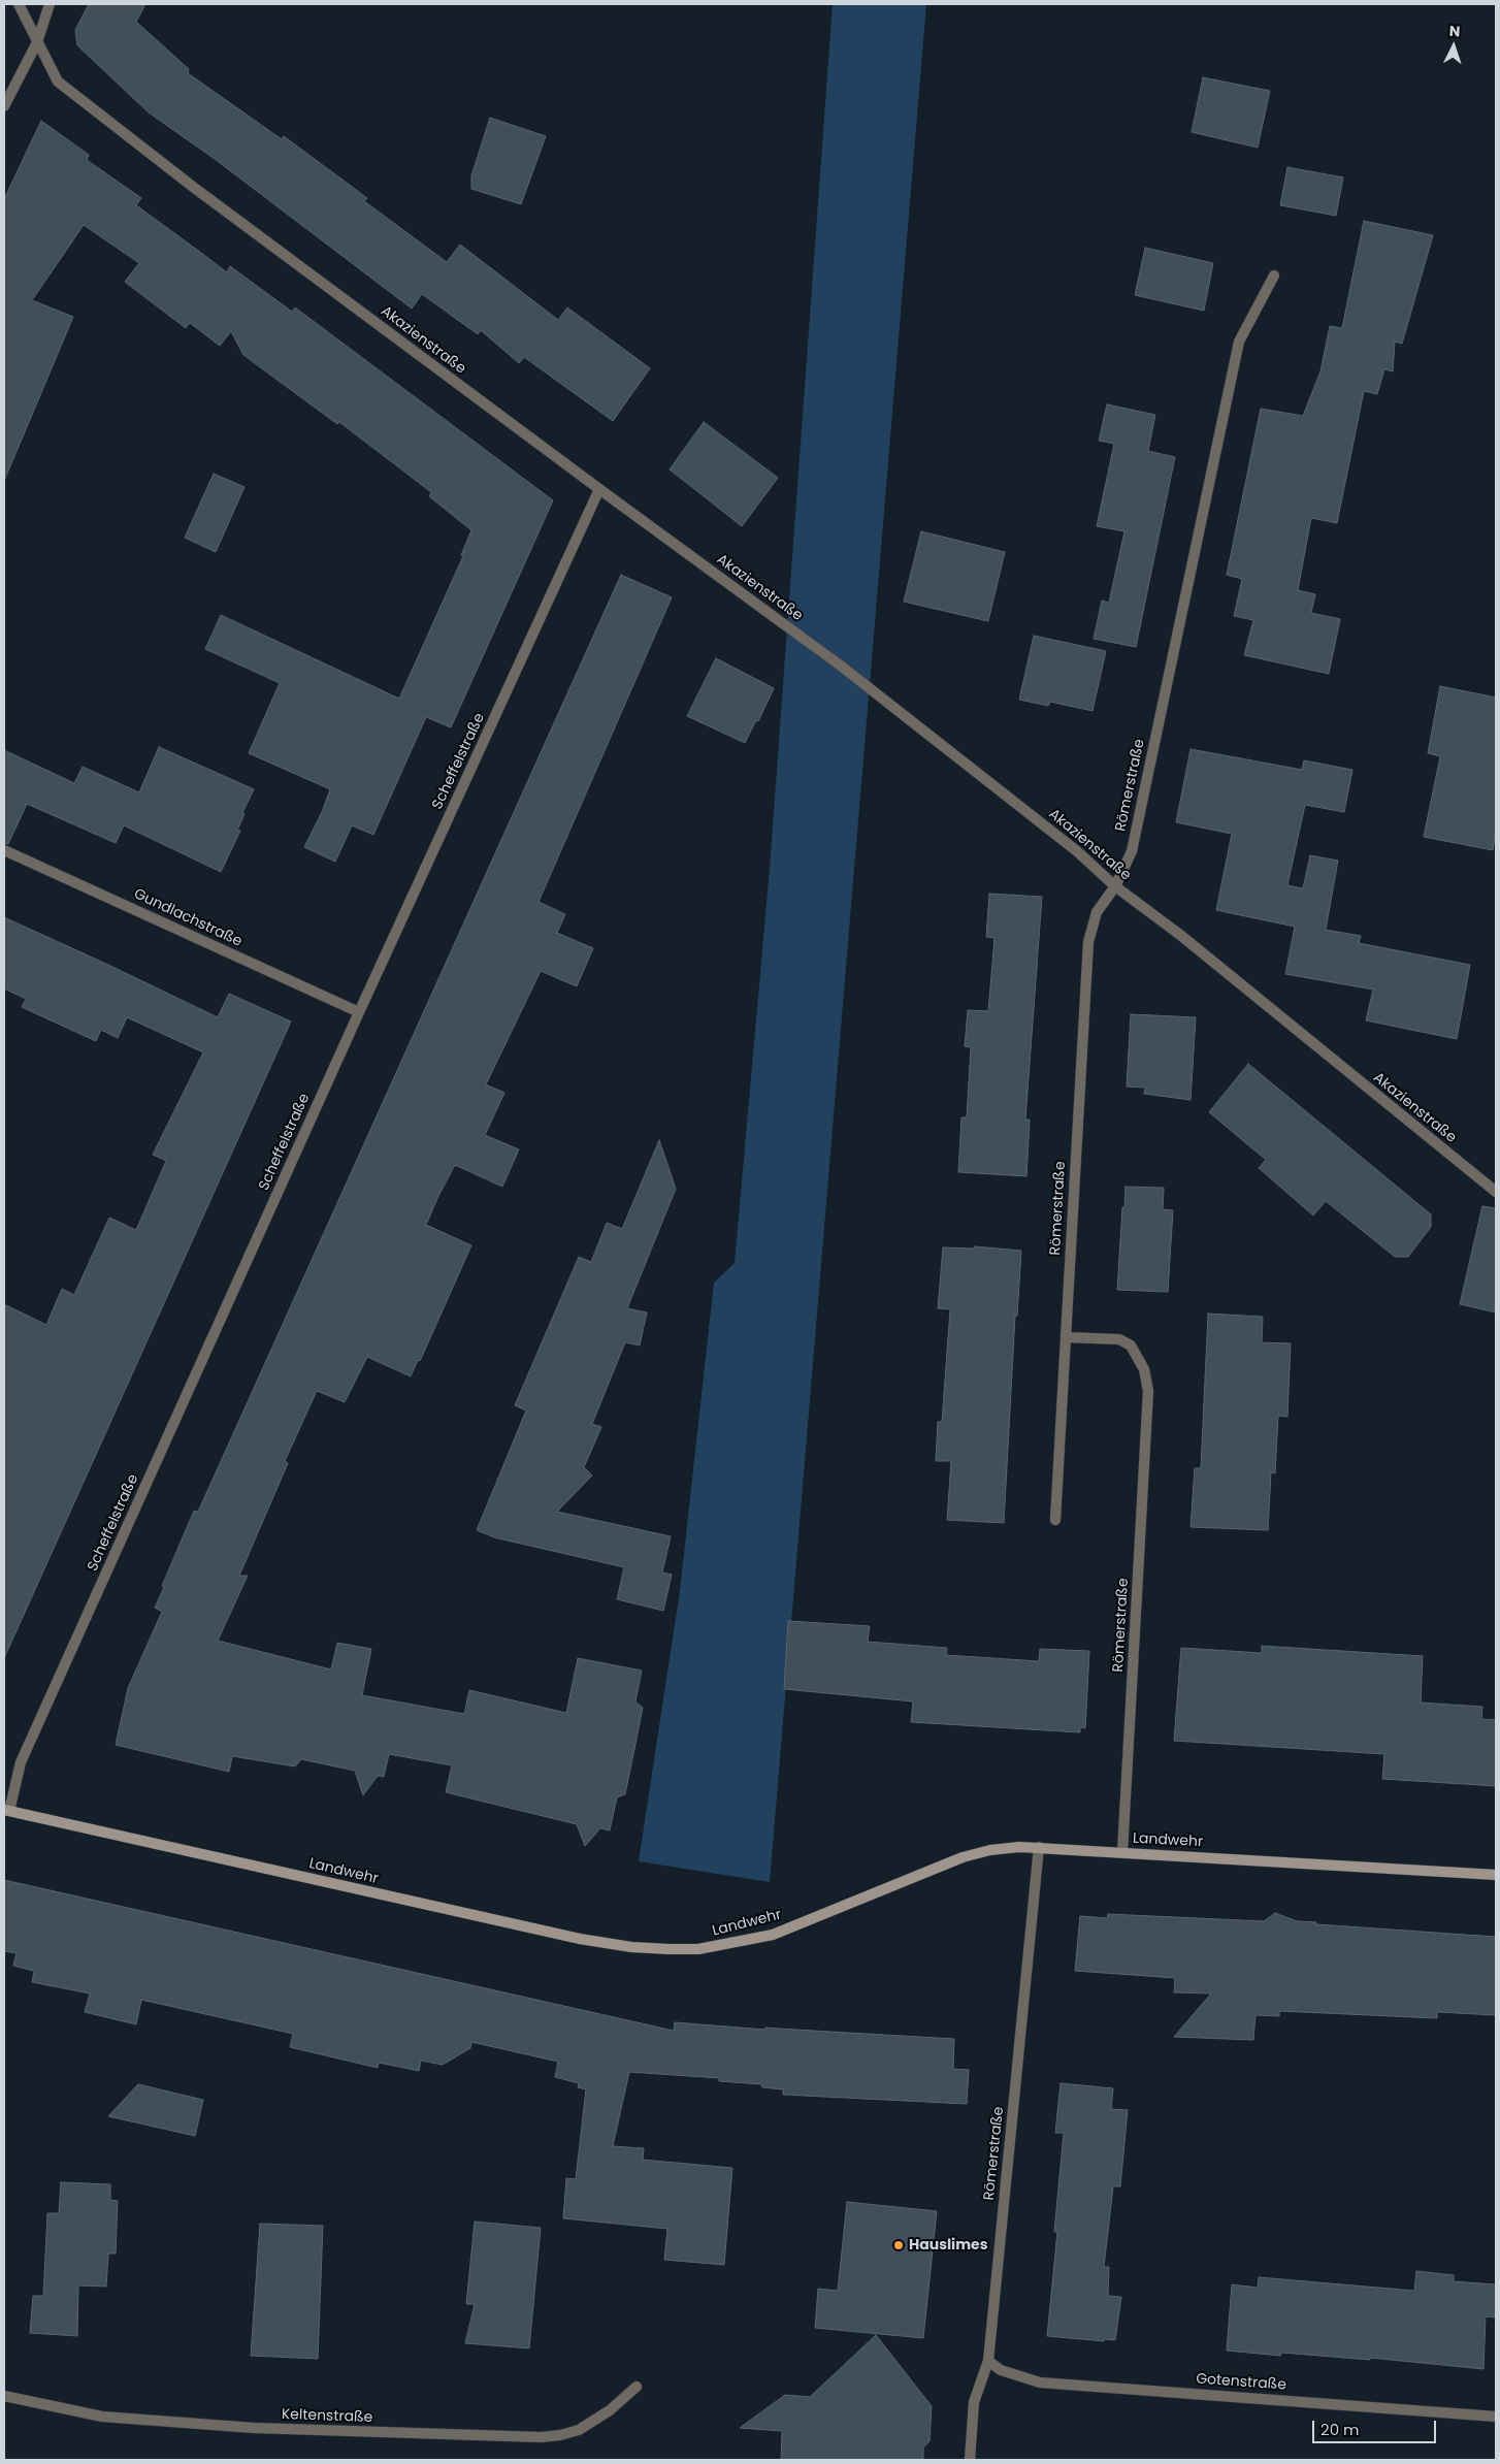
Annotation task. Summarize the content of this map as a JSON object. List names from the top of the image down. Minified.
{"streets":{"street":["Akazienstraße","Scheffelstraße","Römerstraße","Gundlachstraße","Landwehr","Gotenstraße","Keltenstraße"]},"crossings":[["Akazienstraße","Scheffelstraße"],["Akazienstraße","Römerstraße"],["Scheffelstraße","Gundlachstraße"],["Scheffelstraße","Landwehr"],["Römerstraße","Landwehr"],["Römerstraße","Gotenstraße"]],"places":["Hauslimes"],"scale_bar":"20 m","north":"top"}
